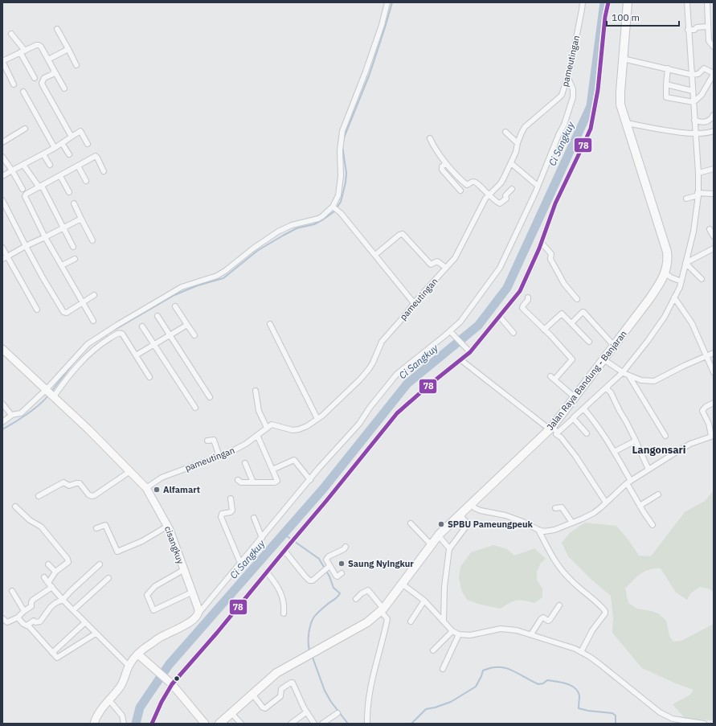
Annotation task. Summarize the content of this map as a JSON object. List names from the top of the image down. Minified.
{"streets":{"main road":["Jalan Raya Bandung - Banjaran"],"street":["pameutingan","cisangkuy"]},"crossings":[["pameutingan","cisangkuy"]],"districts":["Langonsari"],"water":["Ci Sangkuy"],"places":["Alfamart","SPBU Pameungpeuk","Saung Nyingkur"],"lines":["transit line 78"],"scale_bar":"100 m"}
